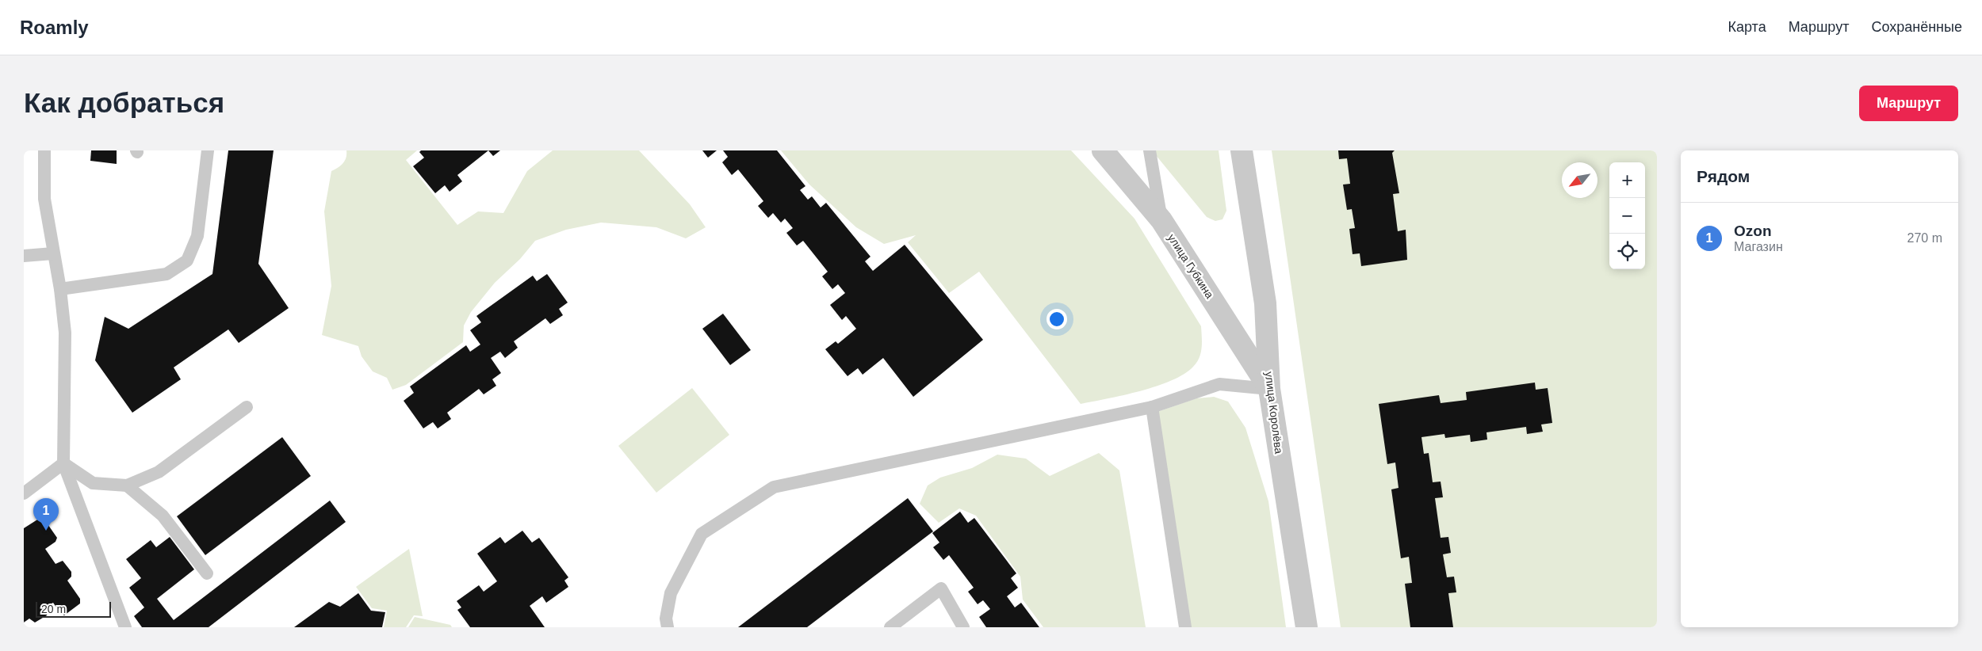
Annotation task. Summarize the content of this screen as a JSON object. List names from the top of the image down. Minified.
{"streets":{"street":["улица Губкина","улица Королёва"]},"crossings":[["улица Губкина","улица Королёва"]],"scale_bar":"20 m","north":"bottom left","page":{"header":"Roamly","nav":["Карта","Маршрут","Сохранённые"],"buttons":"Маршрут","title":"Как добраться","heading":"Рядом","map_buttons":["+","−"],"list":[{"mark":"1","name":"Ozon","note":"Магазин","value":"270 m"}],"pins":"1","scale":"20 m"}}
